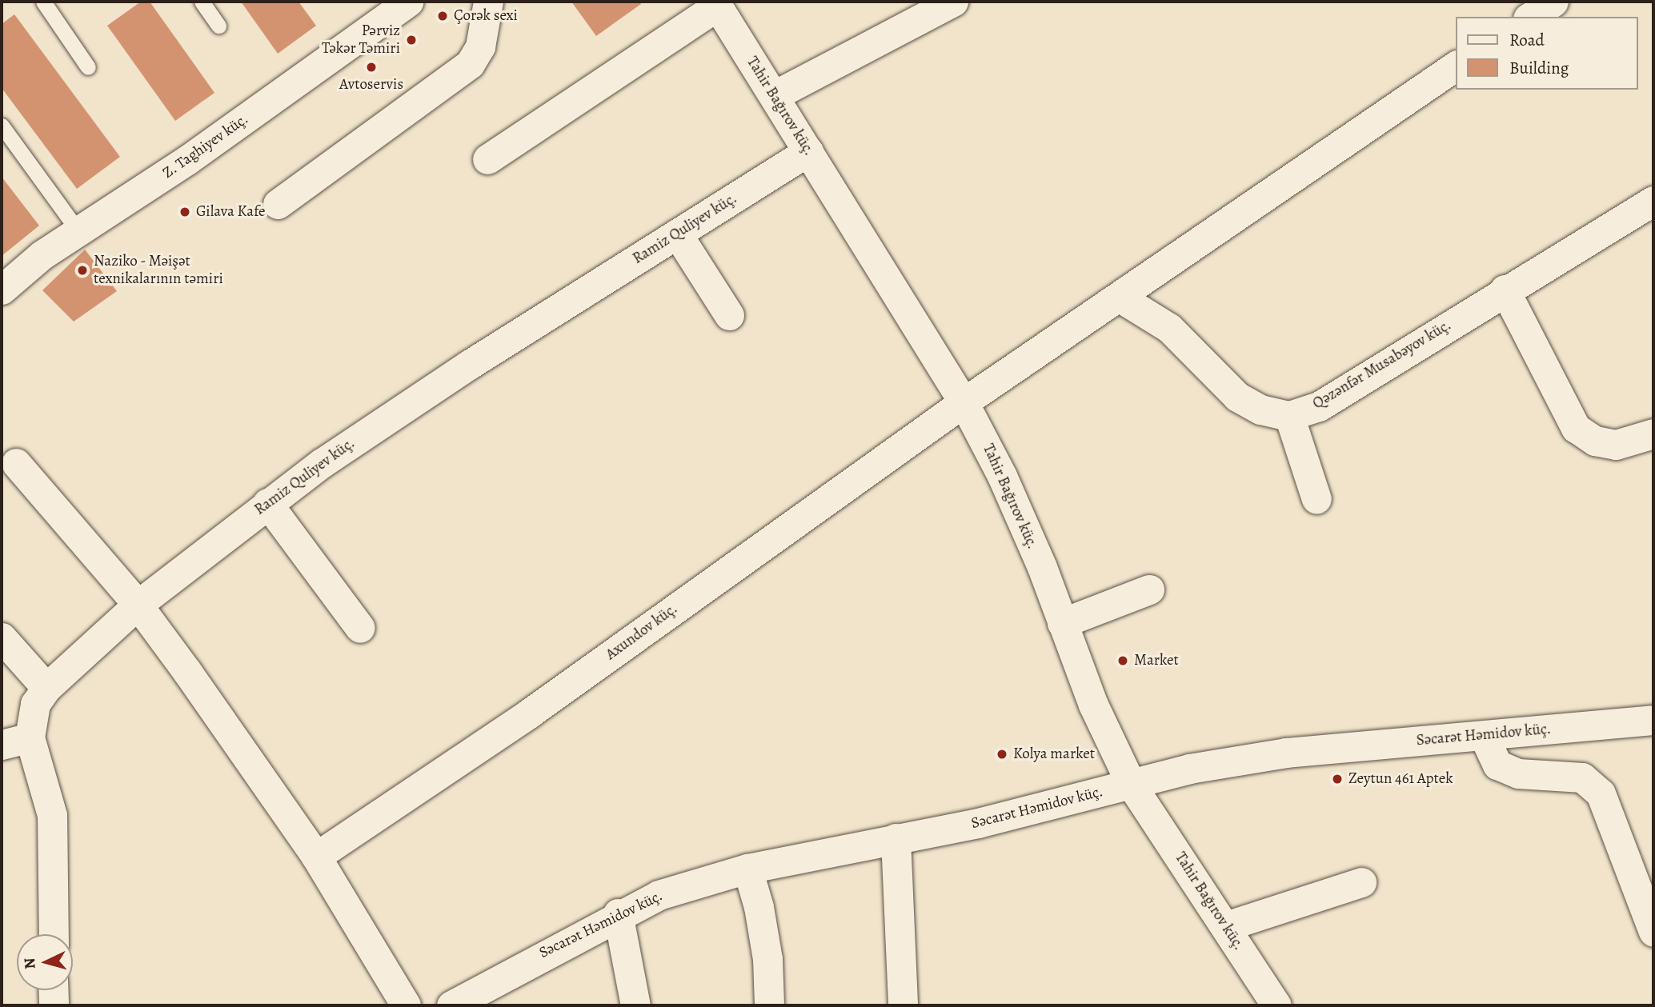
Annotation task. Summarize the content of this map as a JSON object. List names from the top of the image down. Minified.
{"streets":{"street":["Tahir Bağırov küç.","Z. Taghiyev küç.","Ramiz Quliyev küç.","Qəzənfər Musabəyov küç.","Axundov küç.","Səcarət Həmidov küç."]},"crossings":[["Tahir Bağırov küç.","Ramiz Quliyev küç."],["Tahir Bağırov küç.","Axundov küç."],["Tahir Bağırov küç.","Səcarət Həmidov küç."]],"places":["Çorək sexi","Pərviz Təkər Təmiri","Avtoservis","Gilava Kafe","Naziko - Məişət texnikalarının təmiri","Market","Kolya market","Zeytun 461 Aptek"],"legend":["Road","Building"],"north":"left"}
